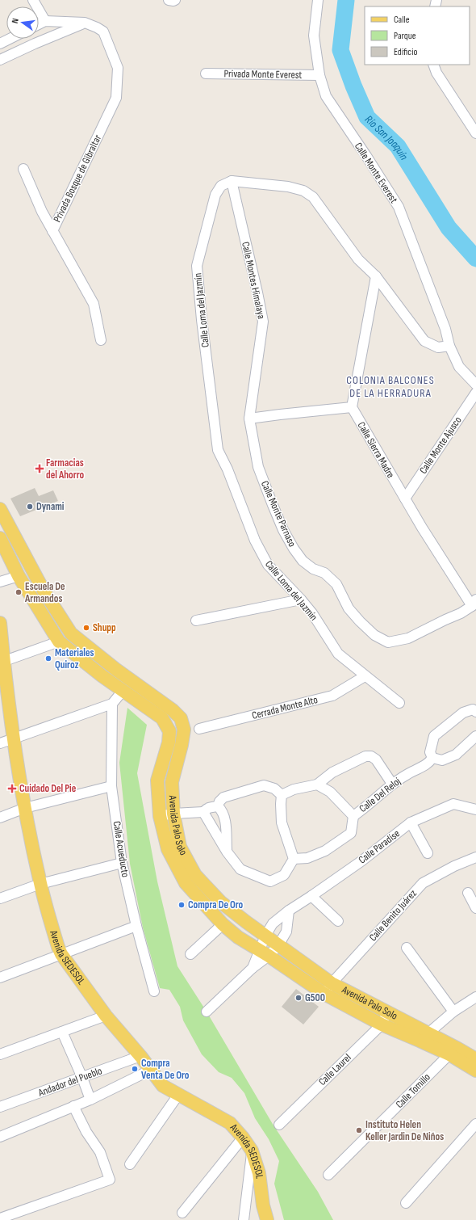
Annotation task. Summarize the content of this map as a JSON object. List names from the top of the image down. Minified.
{"streets":{"main road":["Avenida Palo Solo","Avenida SEDESOL"],"street":["Privada Monte Everest","Calle Monte Everest","Privada Bosque de Gibraltar","Calle Montes Himalaya","Calle Loma del Jazmín","Calle Monte Ajusco","Calle Sierra Madre","Calle Monte Parnaso","Cerrada Monte Alto","Calle Del Reloj","Calle Paradise","Calle Acueducto","Calle Benito Juárez","Calle Laurel","Andador del Pueblo","Calle Tomillo"]},"crossings":[["Privada Monte Everest","Calle Monte Everest"],["Calle Montes Himalaya","Calle Loma del Jazmín"],["Calle Montes Himalaya","Calle Monte Parnaso"],["Calle Loma del Jazmín","Cerrada Monte Alto"],["Calle Monte Ajusco","Calle Sierra Madre"],["Calle Sierra Madre","Calle Monte Parnaso"],["Avenida Palo Solo","Calle Paradise"],["Avenida Palo Solo","Calle Benito Juárez"],["Avenida Palo Solo","Calle Laurel"],["Avenida Palo Solo","Calle Tomillo"],["Avenida SEDESOL","Andador del Pueblo"]],"districts":["COLONIA BALCONES DE LA HERRADURA"],"water":["Río San Joaquín"],"places":{"health":["Farmacias del Ahorro","Cuidado Del Pie"],"other":["Dynami","Escuela De Armandos","Shupp","Materiales Quiroz","Compra De Oro","G500","Compra Venta De Oro","Instituto Helen Keller Jardin De Niños"]},"legend":["Calle","Parque","Edificio"],"north":"left"}
